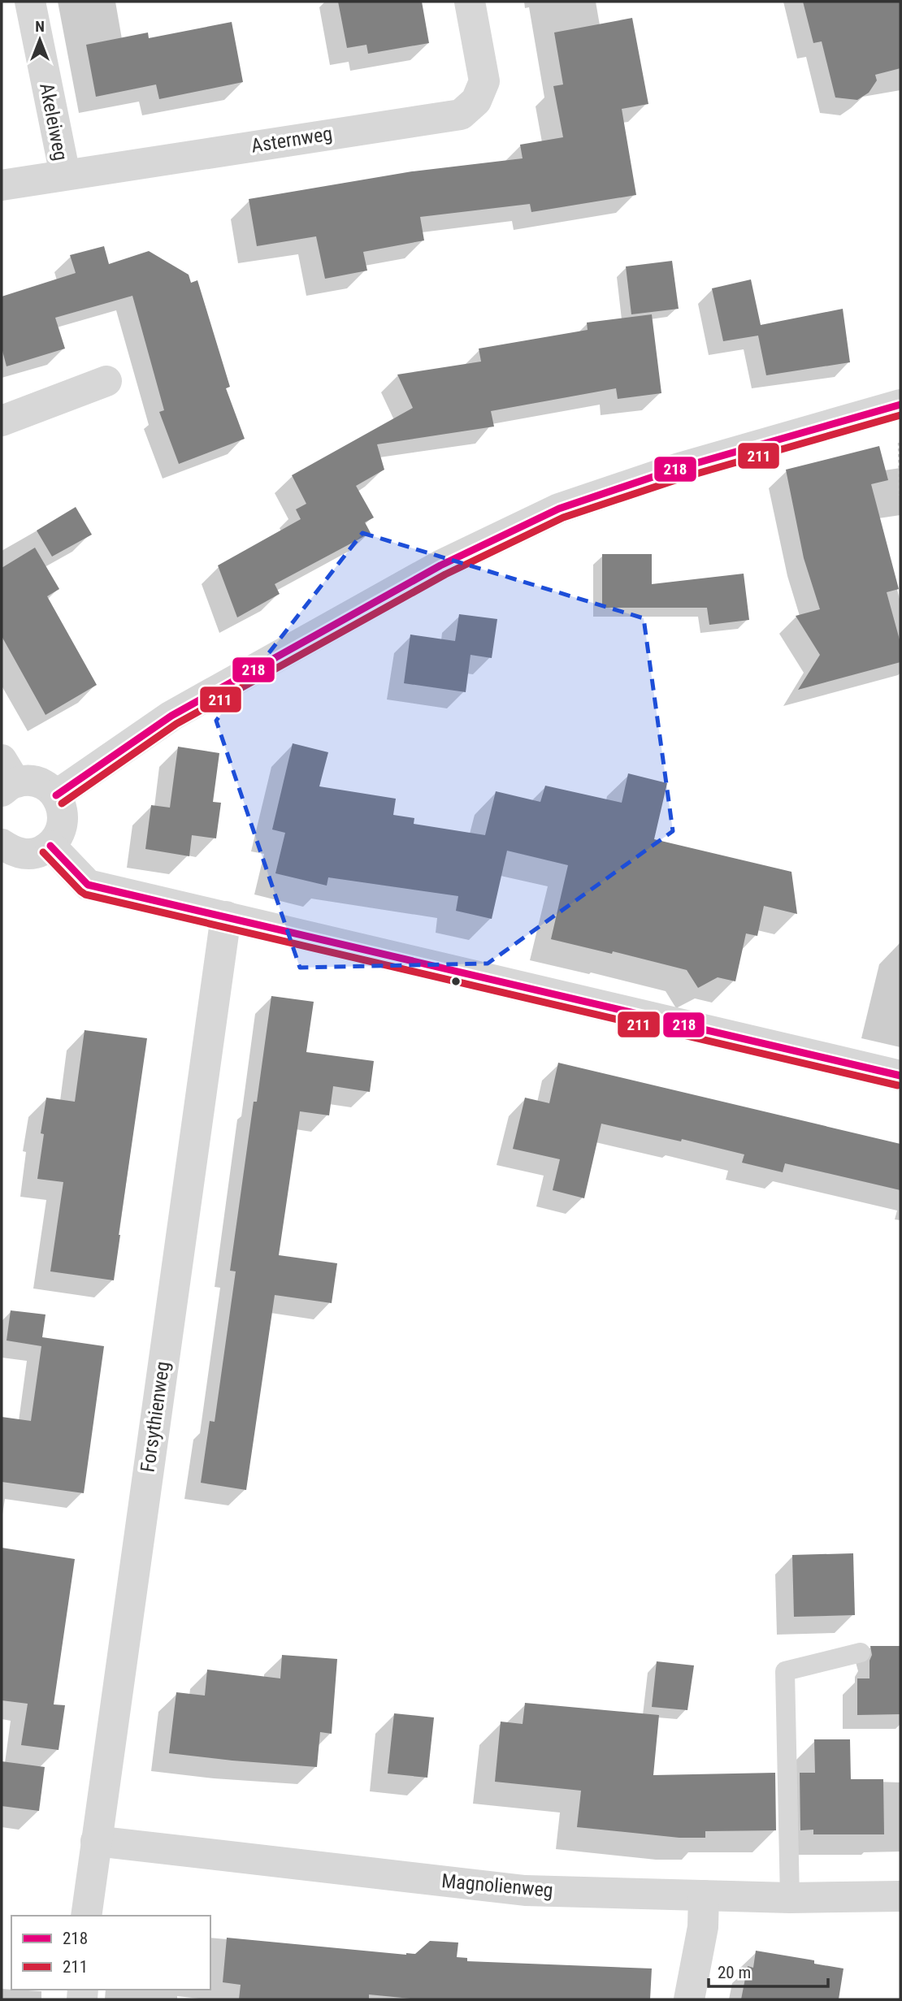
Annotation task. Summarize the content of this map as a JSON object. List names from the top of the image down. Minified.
{"streets":{"street":["Akeleiweg","Asternweg","Forsythienweg","Magnolienweg"]},"crossings":[["Akeleiweg","Asternweg"],["Forsythienweg","Magnolienweg"]],"lines":["transit line 218","transit line 211"],"legend":["218","211"],"scale_bar":"20 m","north":"top"}
